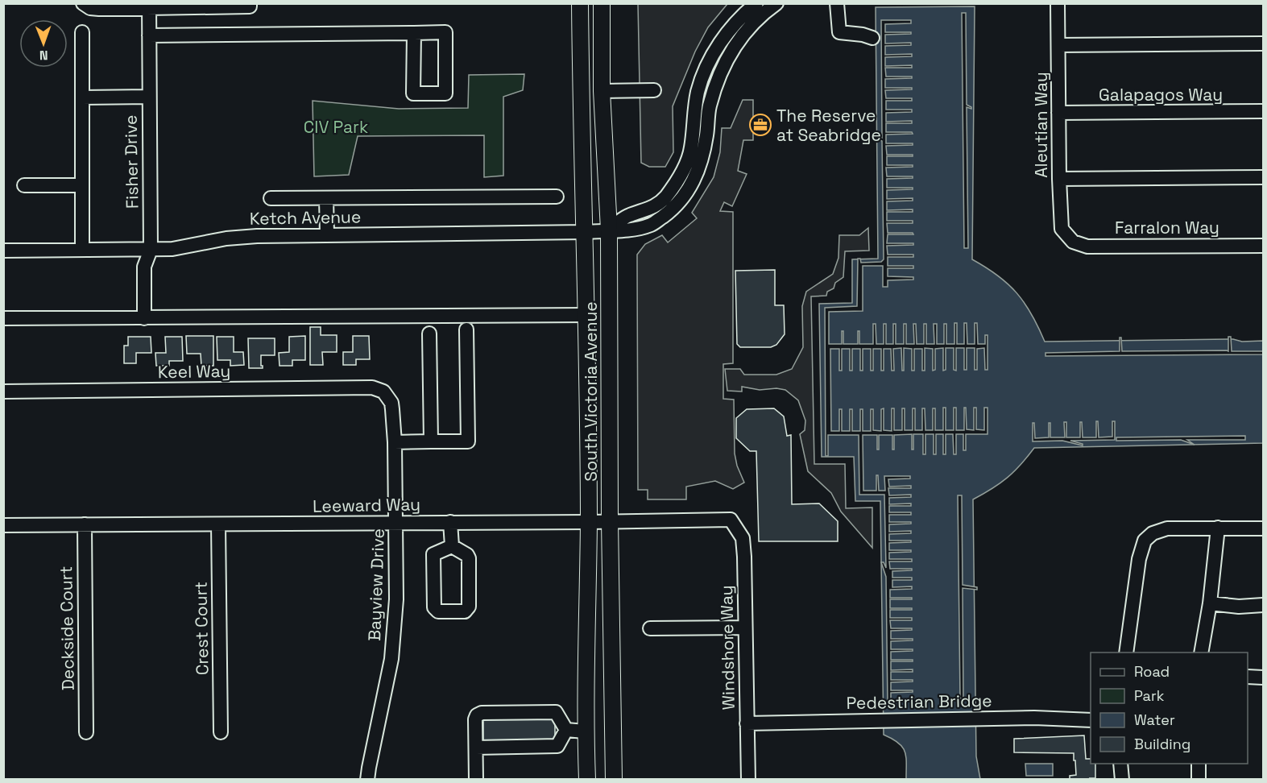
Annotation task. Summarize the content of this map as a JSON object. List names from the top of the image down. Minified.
{"streets":{"main road":["South Victoria Avenue"],"street":["Galapagos Way","Aleutian Way","Fisher Drive","Ketch Avenue","Farralon Way","Keel Way","Leeward Way","Bayview Drive","Deckside Court","Crest Court","Windshore Way","Pedestrian Bridge"]},"crossings":[["Galapagos Way","Aleutian Way"],["Aleutian Way","Farralon Way"],["Fisher Drive","Ketch Avenue"],["Ketch Avenue","South Victoria Avenue"],["Keel Way","Bayview Drive"],["South Victoria Avenue","Leeward Way"],["Leeward Way","Bayview Drive"],["Leeward Way","Deckside Court"],["Leeward Way","Crest Court"],["Leeward Way","Windshore Way"],["Windshore Way","Pedestrian Bridge"]],"parks":["CIV Park"],"places":{"office":["The Reserve at Seabridge"]},"legend":["Road","Park","Water","Building"],"north":"bottom"}
